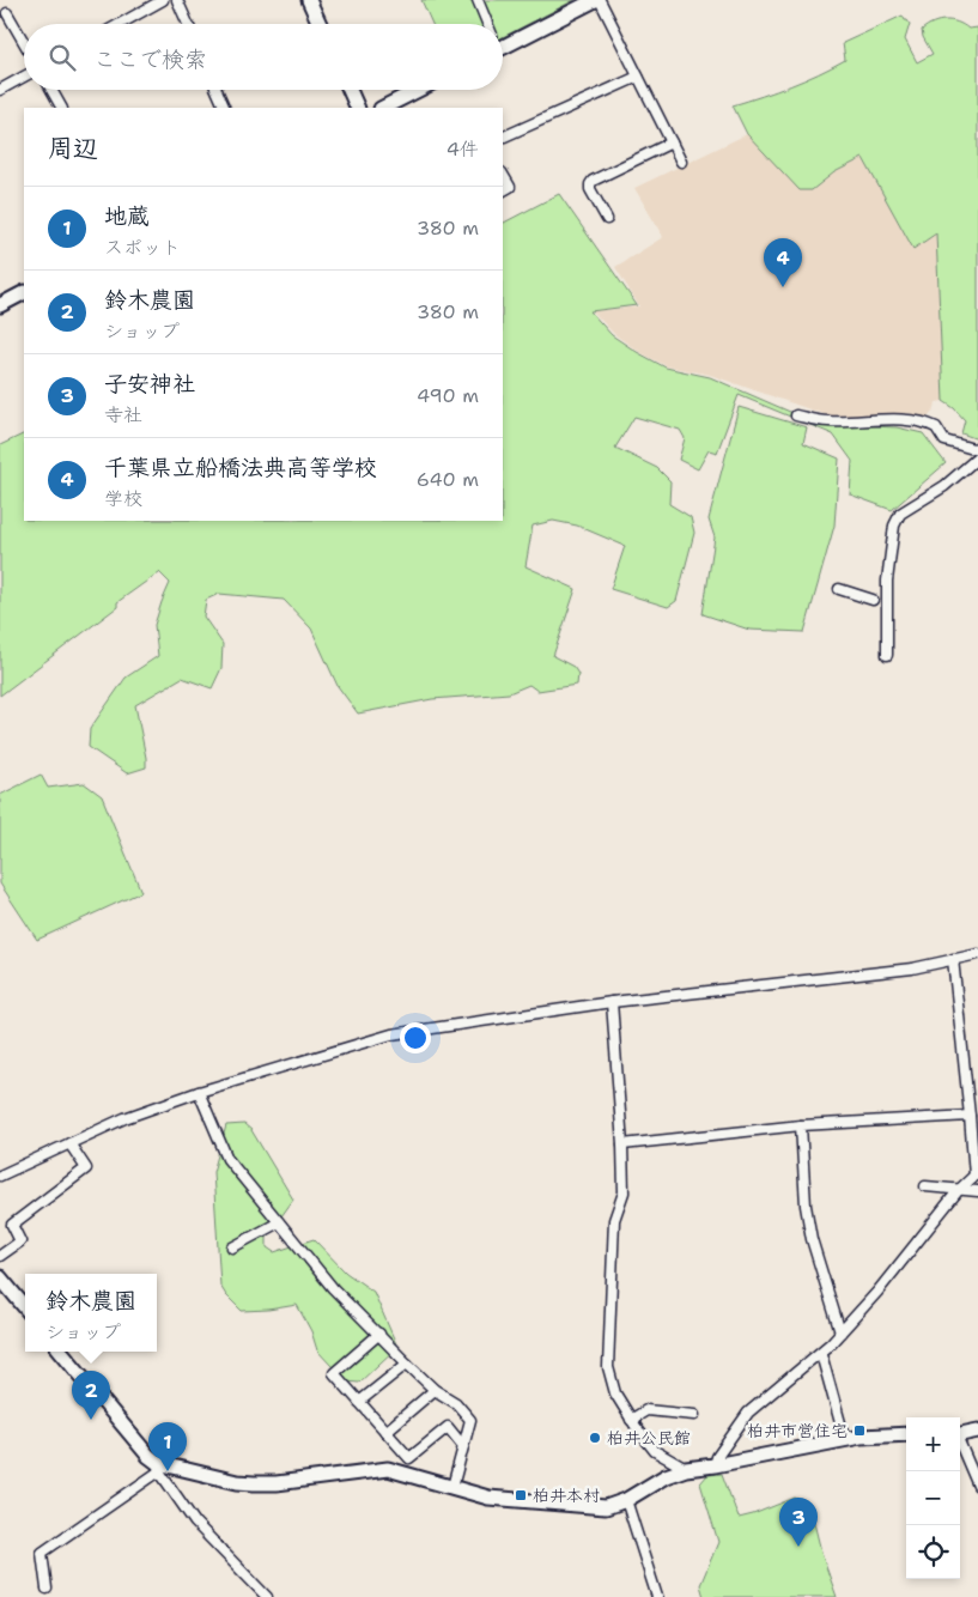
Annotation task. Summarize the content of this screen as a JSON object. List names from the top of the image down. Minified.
{"places":{"transit":["柏井市営住宅","柏井本村"],"other":["柏井公民館"]},"page":{"search":"ここで検索","heading":["周辺","4件"],"list":[{"mark":"1","name":"地蔵","note":"スポット","value":"380 m"},{"mark":"2","name":"鈴木農園","note":"ショップ","value":"380 m"},{"mark":"3","name":"子安神社","note":"寺社","value":"490 m"},{"mark":"4","name":"千葉県立船橋法典高等学校","note":"学校","value":"640 m"}],"pins":["4","2","1","3"],"popup":["鈴木農園","ショップ"],"map_buttons":["+","−"]}}
